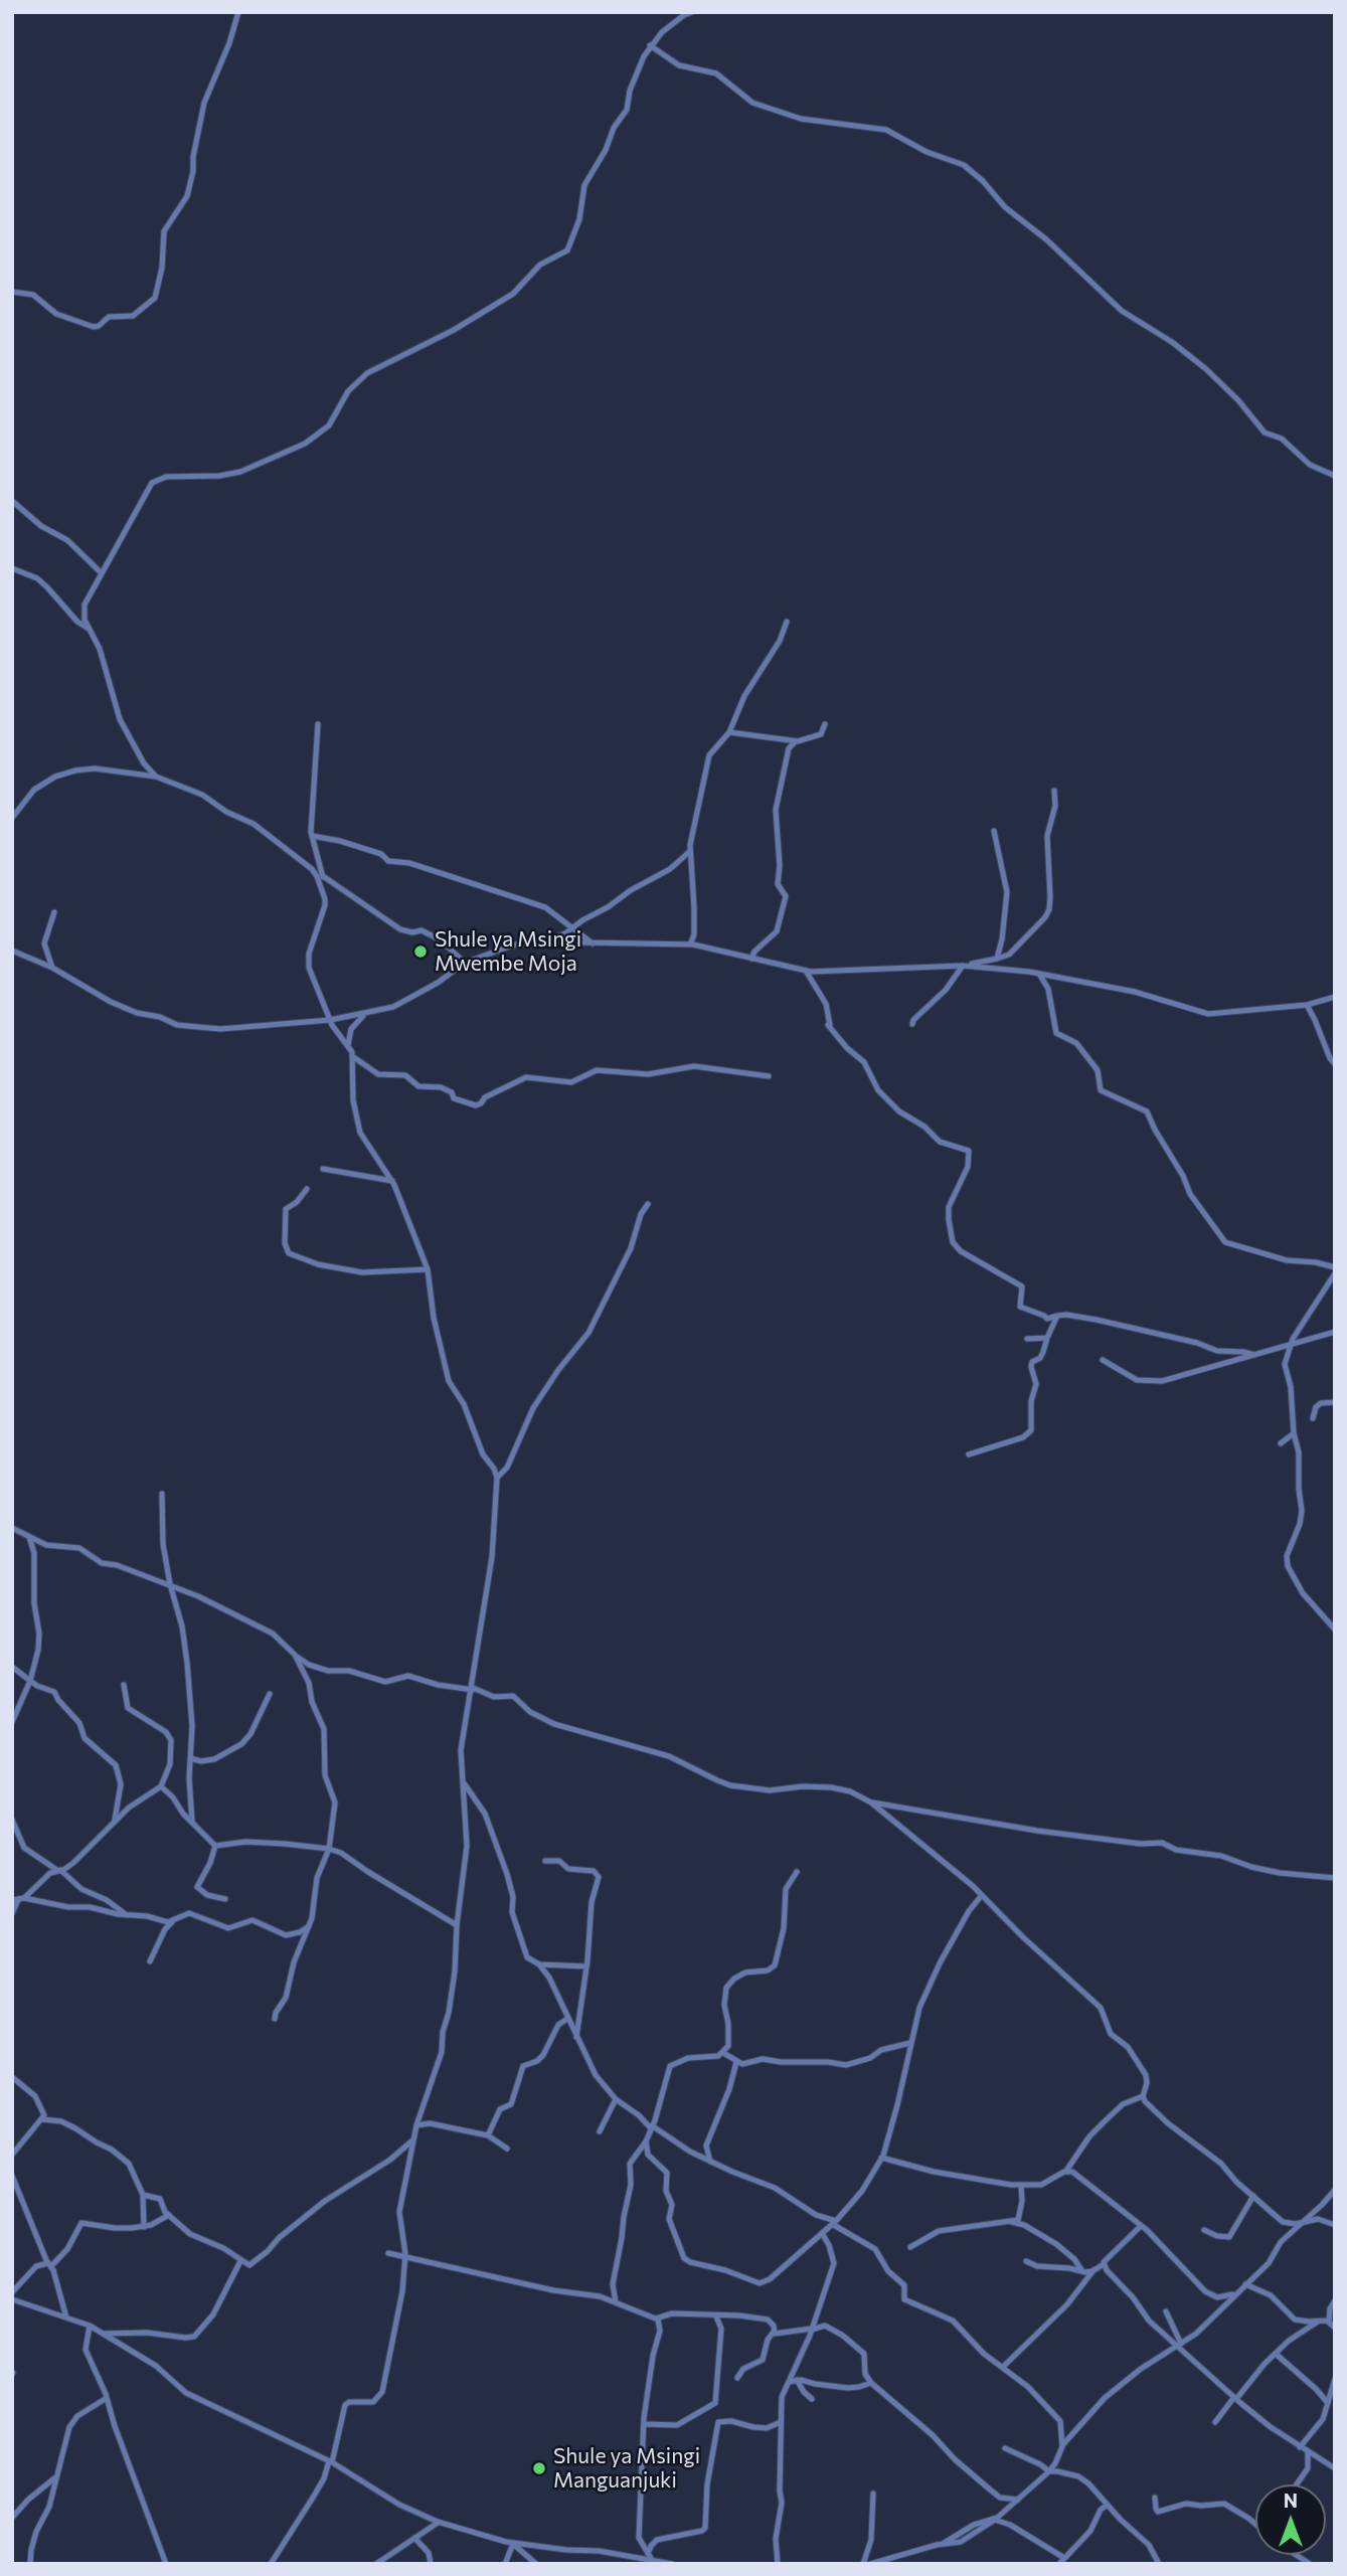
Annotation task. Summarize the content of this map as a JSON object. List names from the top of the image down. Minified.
{"places":["Shule ya Msingi Mwembe Moja","Shule ya Msingi Manguanjuki"],"north":"top"}
